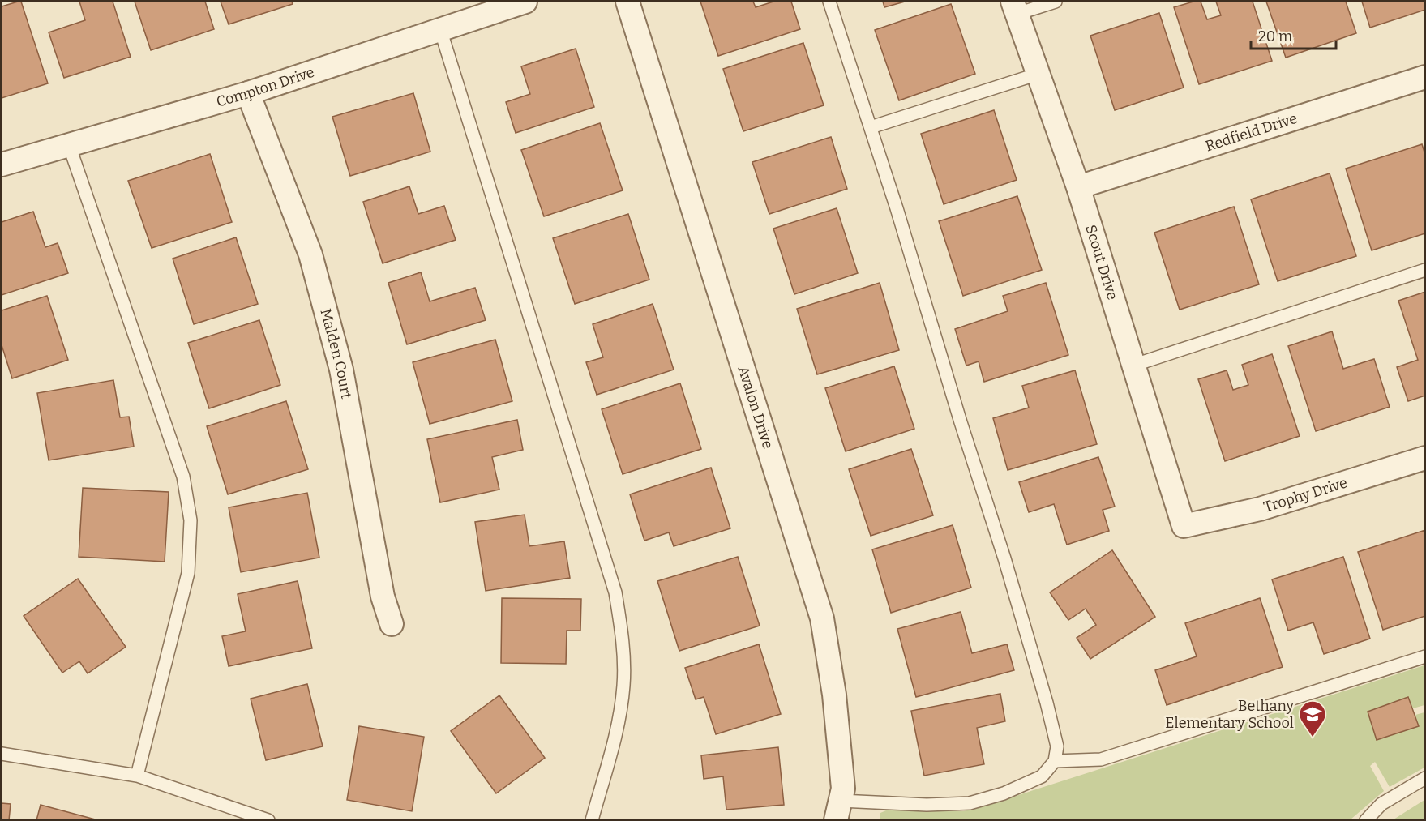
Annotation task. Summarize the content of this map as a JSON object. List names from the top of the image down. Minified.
{"streets":{"street":["Compton Drive","Redfield Drive","Scout Drive","Malden Court","Avalon Drive","Trophy Drive"]},"crossings":[["Compton Drive","Malden Court"],["Redfield Drive","Scout Drive"],["Scout Drive","Trophy Drive"]],"places":{"school or university":["Bethany Elementary School"]},"scale_bar":"20 m"}
